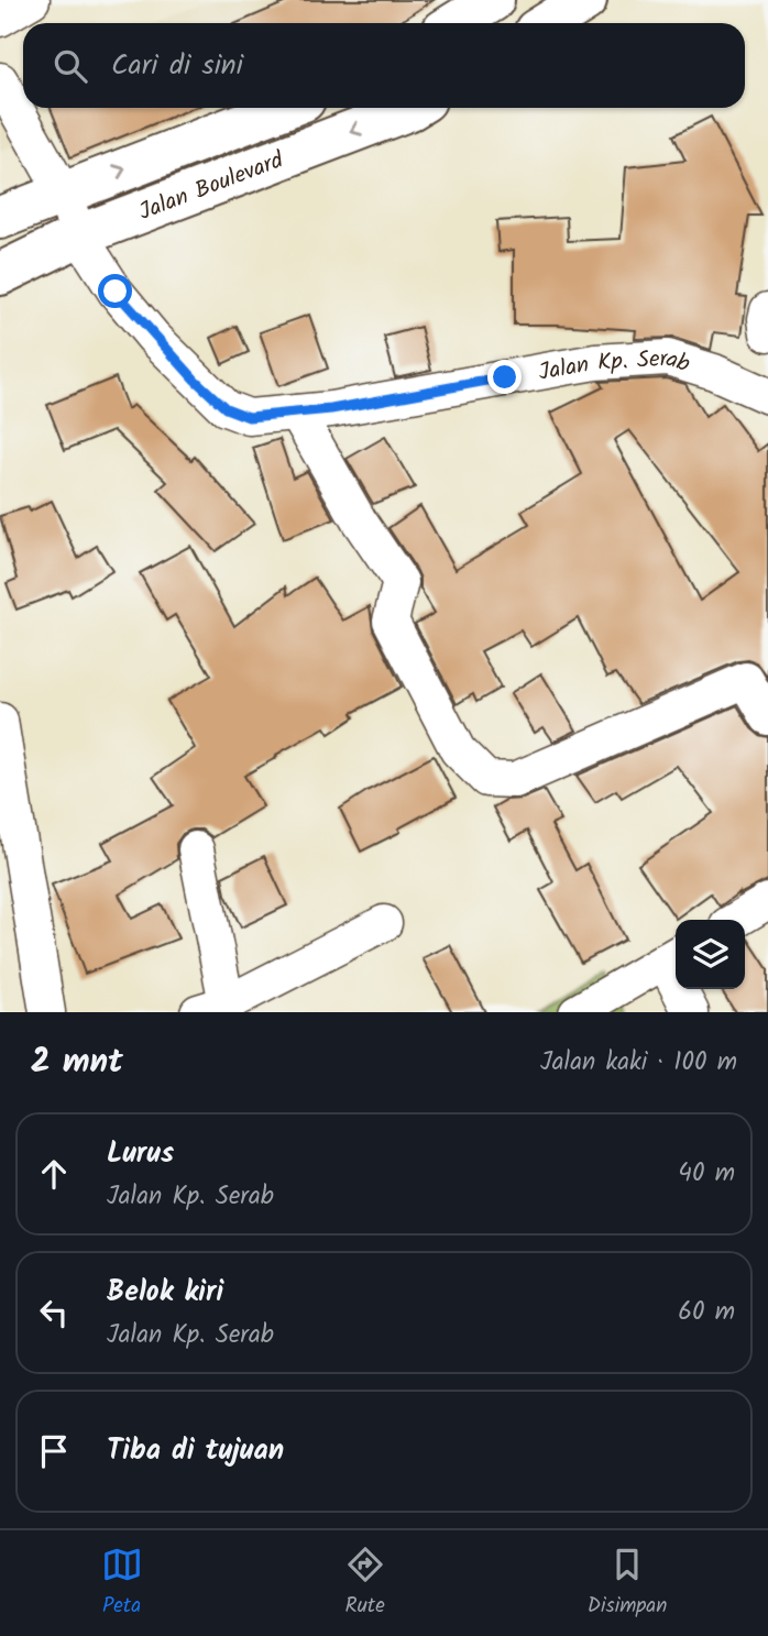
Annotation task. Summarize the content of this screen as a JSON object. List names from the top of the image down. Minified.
{"streets":{"main road":["Jalan Boulevard"],"street":["Jalan Kp. Serab"]},"crossings":[["Jalan Boulevard","Jalan Kp. Serab"]],"page":{"search":"Cari di sini","heading":["2 mnt","Jalan kaki · 100 m"],"list":[["Lurus","Jalan Kp. Serab","40 m"],["Belok kiri","Jalan Kp. Serab","60 m"],"Tiba di tujuan"],"nav":["Peta","Rute","Disimpan"]}}
